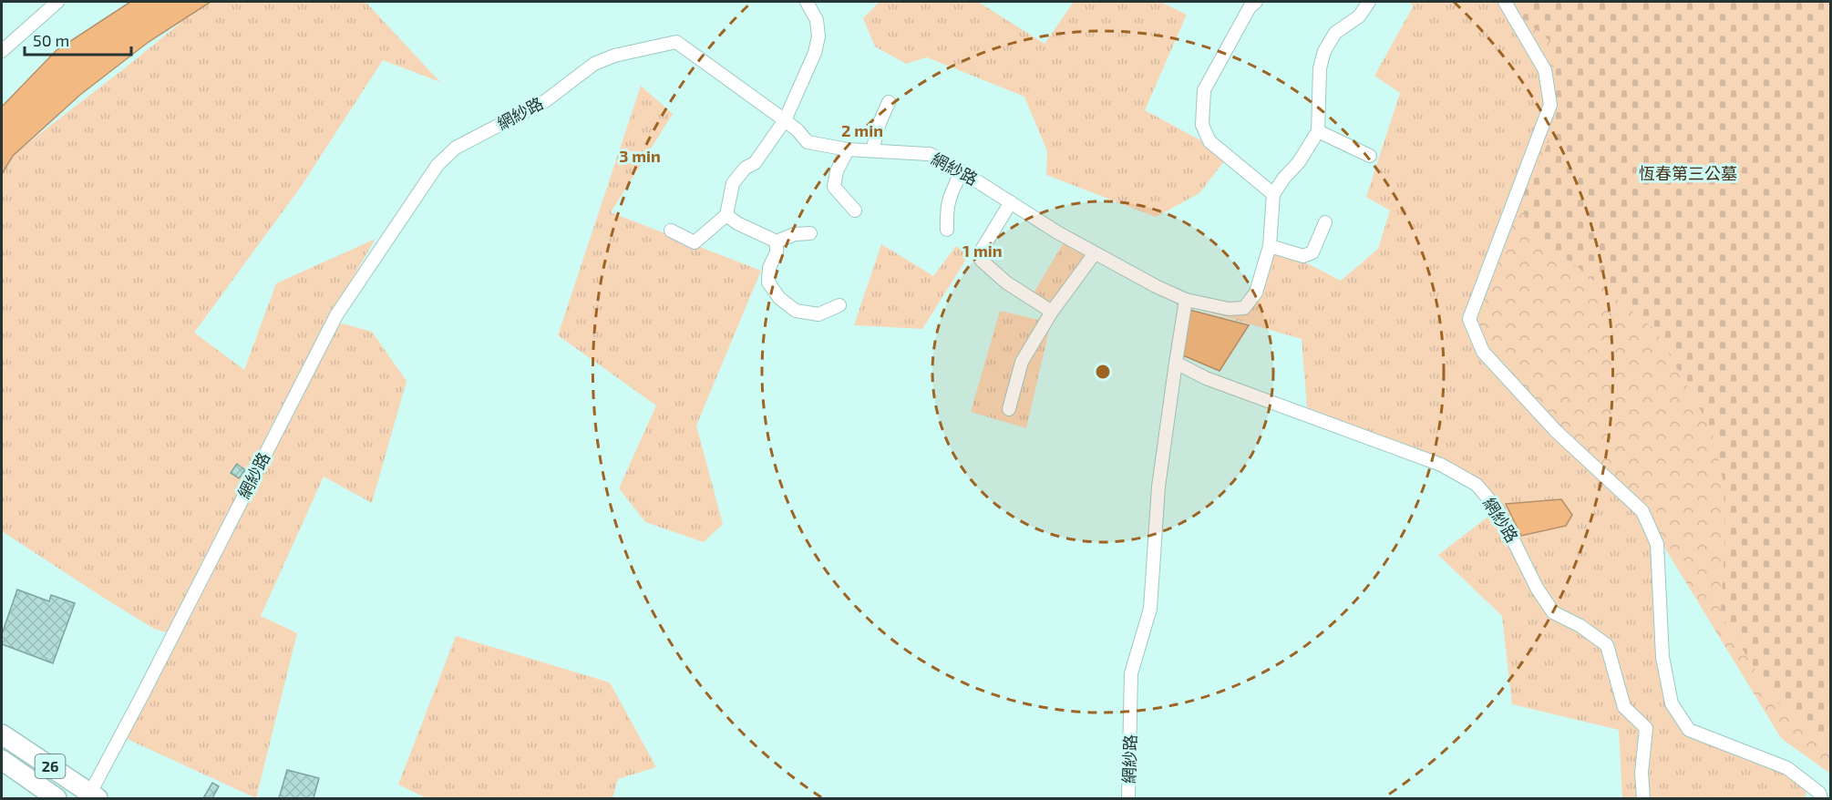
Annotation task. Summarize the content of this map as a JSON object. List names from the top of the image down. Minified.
{"streets":{"main road":["26"],"street":["網紗路"]},"crossings":[["網紗路","26"]],"parks":["恆春第三公墓"],"scale_bar":"50 m","rings":["2 min","3 min","1 min"]}
